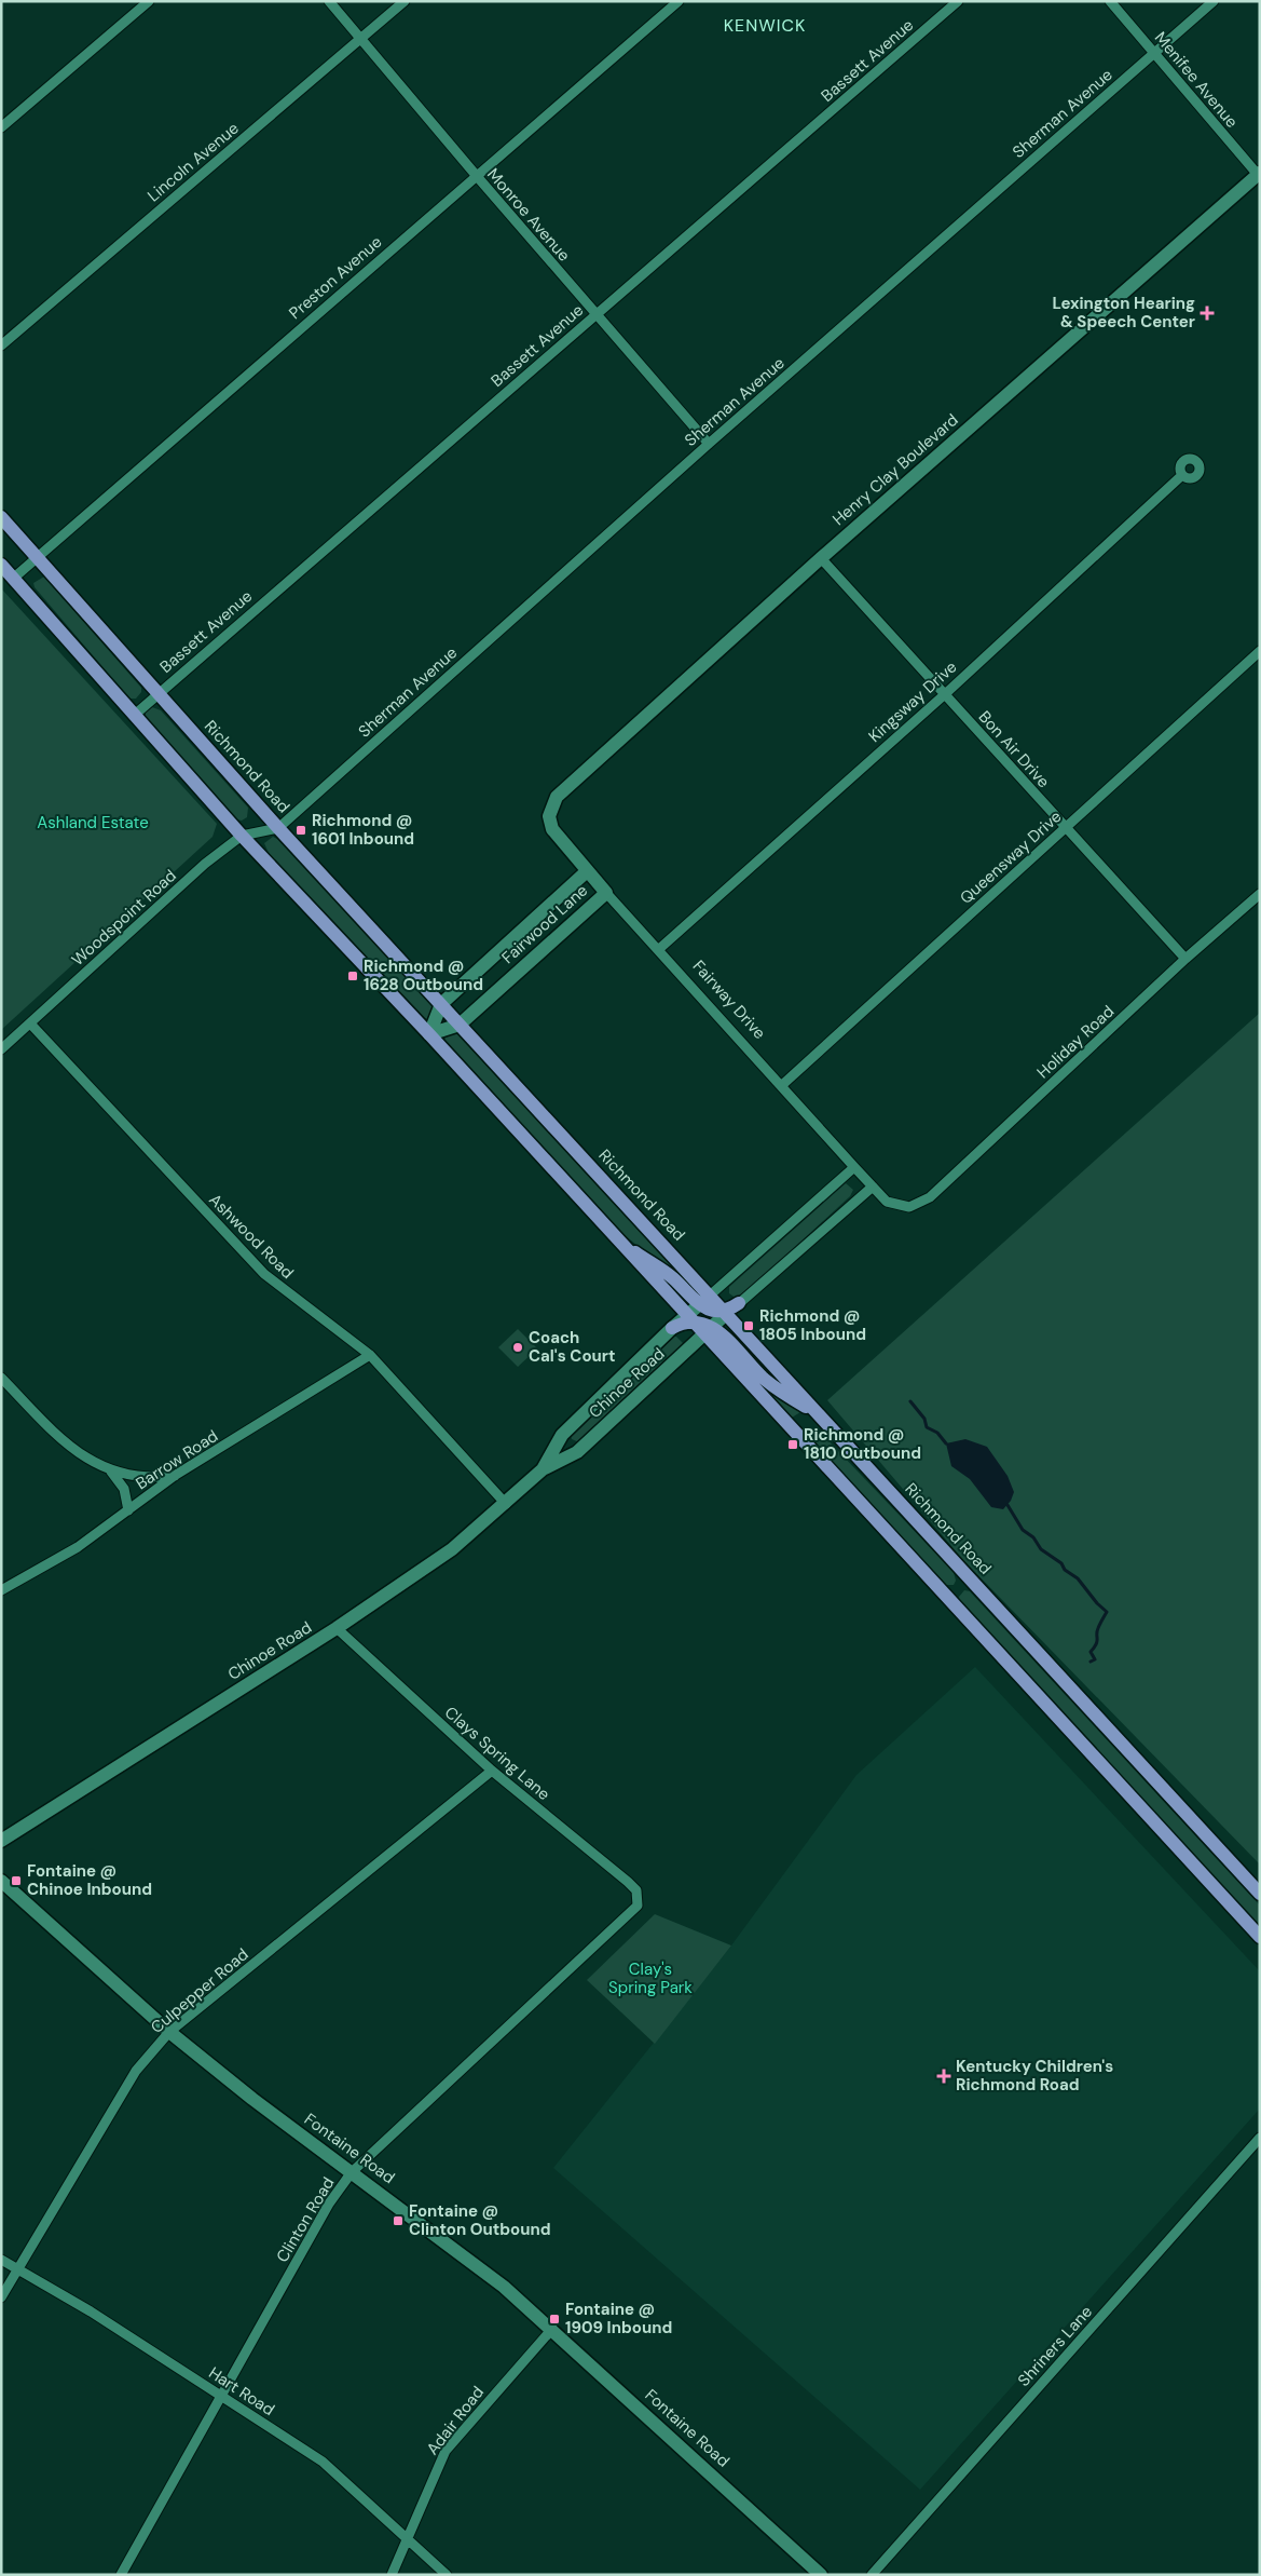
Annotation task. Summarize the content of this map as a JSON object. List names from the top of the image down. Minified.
{"streets":{"main road":["Richmond Road"],"street":["Bassett Avenue","Menifee Avenue","Sherman Avenue","Lincoln Avenue","Monroe Avenue","Preston Avenue","Henry Clay Boulevard","Kingsway Drive","Bon Air Drive","Queensway Drive","Woodspoint Road","Fairwood Lane","Fairway Drive","Holiday Road","Ashwood Road","Chinoe Road","Barrow Road","Clays Spring Lane","Culpepper Road","Fontaine Road","Clinton Road","Shriners Lane","Hart Road","Adair Road"]},"crossings":[["Bassett Avenue","Monroe Avenue"],["Bassett Avenue","Richmond Road"],["Menifee Avenue","Sherman Avenue"],["Menifee Avenue","Henry Clay Boulevard"],["Sherman Avenue","Monroe Avenue"],["Sherman Avenue","Richmond Road"],["Sherman Avenue","Woodspoint Road"],["Lincoln Avenue","Monroe Avenue"],["Monroe Avenue","Preston Avenue"],["Preston Avenue","Richmond Road"],["Henry Clay Boulevard","Bon Air Drive"],["Henry Clay Boulevard","Fairway Drive"],["Kingsway Drive","Bon Air Drive"],["Kingsway Drive","Fairway Drive"],["Bon Air Drive","Queensway Drive"],["Bon Air Drive","Holiday Road"],["Richmond Road","Woodspoint Road"],["Richmond Road","Fairwood Lane"],["Richmond Road","Chinoe Road"],["Queensway Drive","Fairway Drive"],["Woodspoint Road","Ashwood Road"],["Fairwood Lane","Fairway Drive"],["Fairway Drive","Holiday Road"],["Ashwood Road","Chinoe Road"],["Ashwood Road","Barrow Road"],["Chinoe Road","Clays Spring Lane"],["Clays Spring Lane","Culpepper Road"],["Clays Spring Lane","Clinton Road"],["Culpepper Road","Fontaine Road"],["Culpepper Road","Hart Road"],["Fontaine Road","Clinton Road"],["Fontaine Road","Adair Road"],["Clinton Road","Hart Road"],["Hart Road","Adair Road"]],"districts":["KENWICK"],"parks":["Ashland Estate","Clay's Spring Park"],"places":{"health":["Lexington Hearing & Speech Center","Kentucky Children's Richmond Road"],"transit":["Richmond @ 1601 Inbound","Richmond @ 1628 Outbound","Richmond @ 1805 Inbound","Richmond @ 1810 Outbound","Fontaine @ Chinoe Inbound","Fontaine @ Clinton Outbound","Fontaine @ 1909 Inbound"],"other":["Coach Cal's Court"]}}
